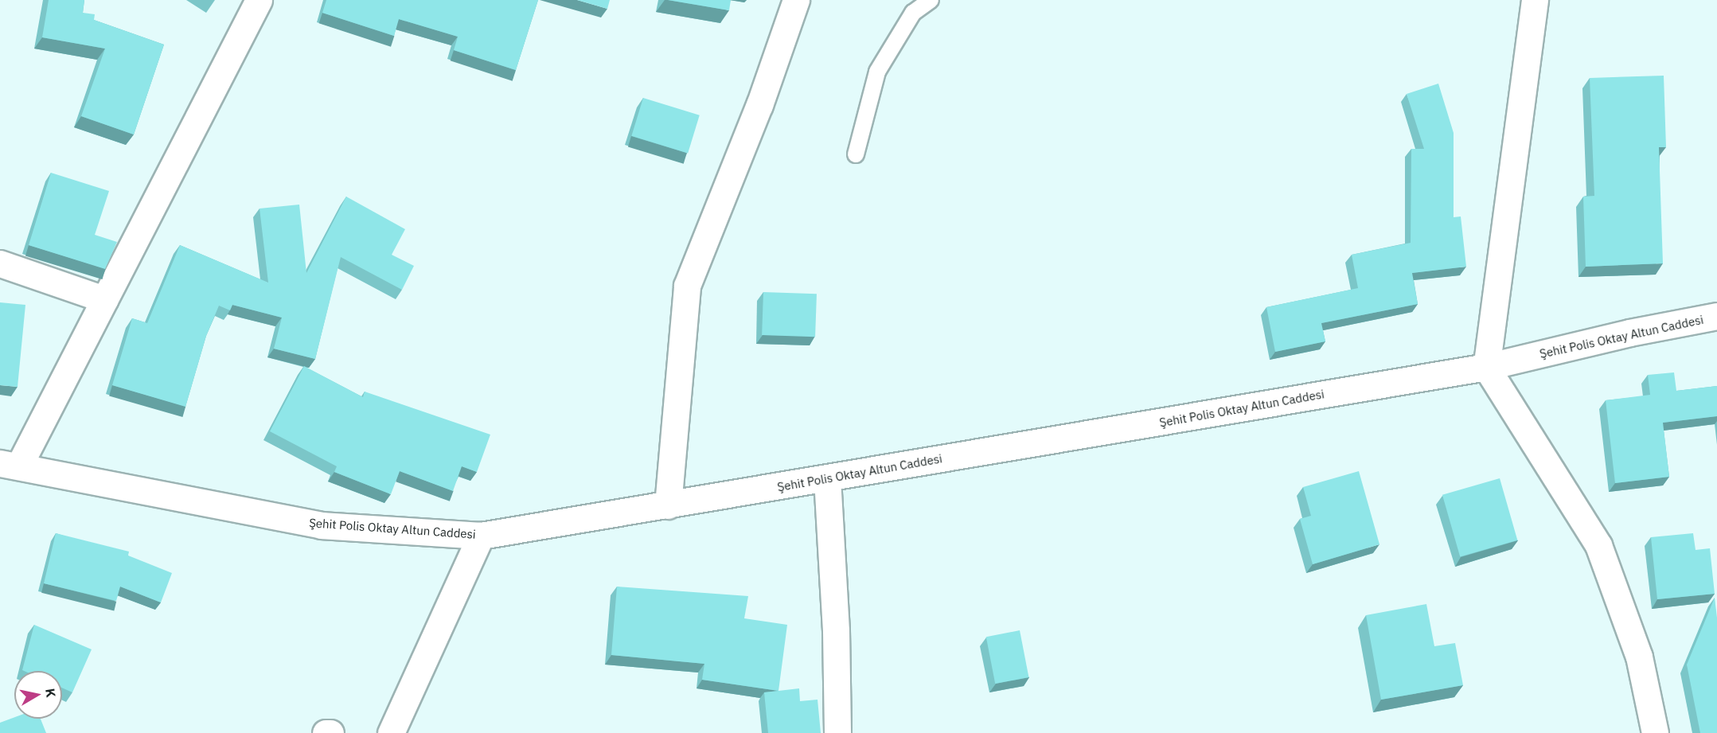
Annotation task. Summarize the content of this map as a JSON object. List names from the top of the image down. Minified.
{"streets":{"street":["Şehit Polis Oktay Altun Caddesi"]},"north":"right"}
